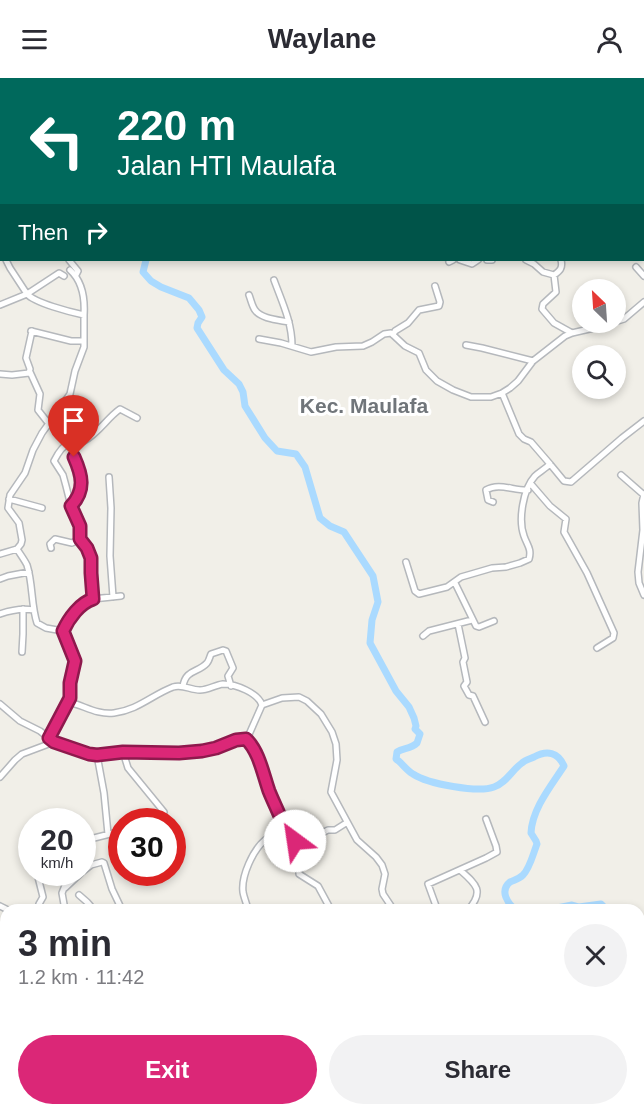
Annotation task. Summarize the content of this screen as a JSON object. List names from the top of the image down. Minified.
{"districts":["Kec. Maulafa"],"north":"top left","page":{"header":"Waylane","turn":["220 m","Jalan HTI Maulafa"],"then":"Then","speed":"20 km/h","limit":"30","heading":["3 min","1.2 km · 11:42"],"buttons":["Exit","Share"]}}
